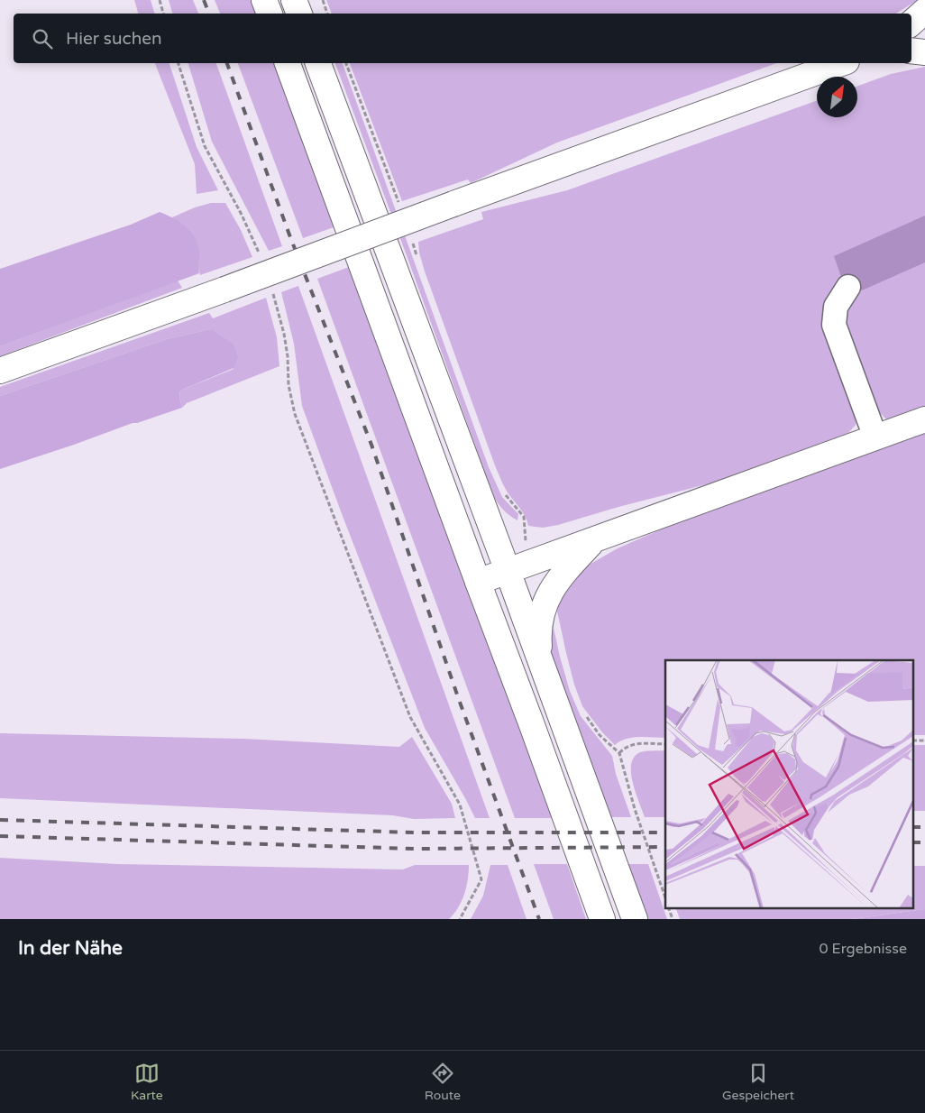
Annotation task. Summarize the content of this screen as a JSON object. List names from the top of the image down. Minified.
{"north":"top right","page":{"search":"Hier suchen","heading":["In der Nähe","0 Ergebnisse"],"nav":["Karte","Route","Gespeichert"]}}
